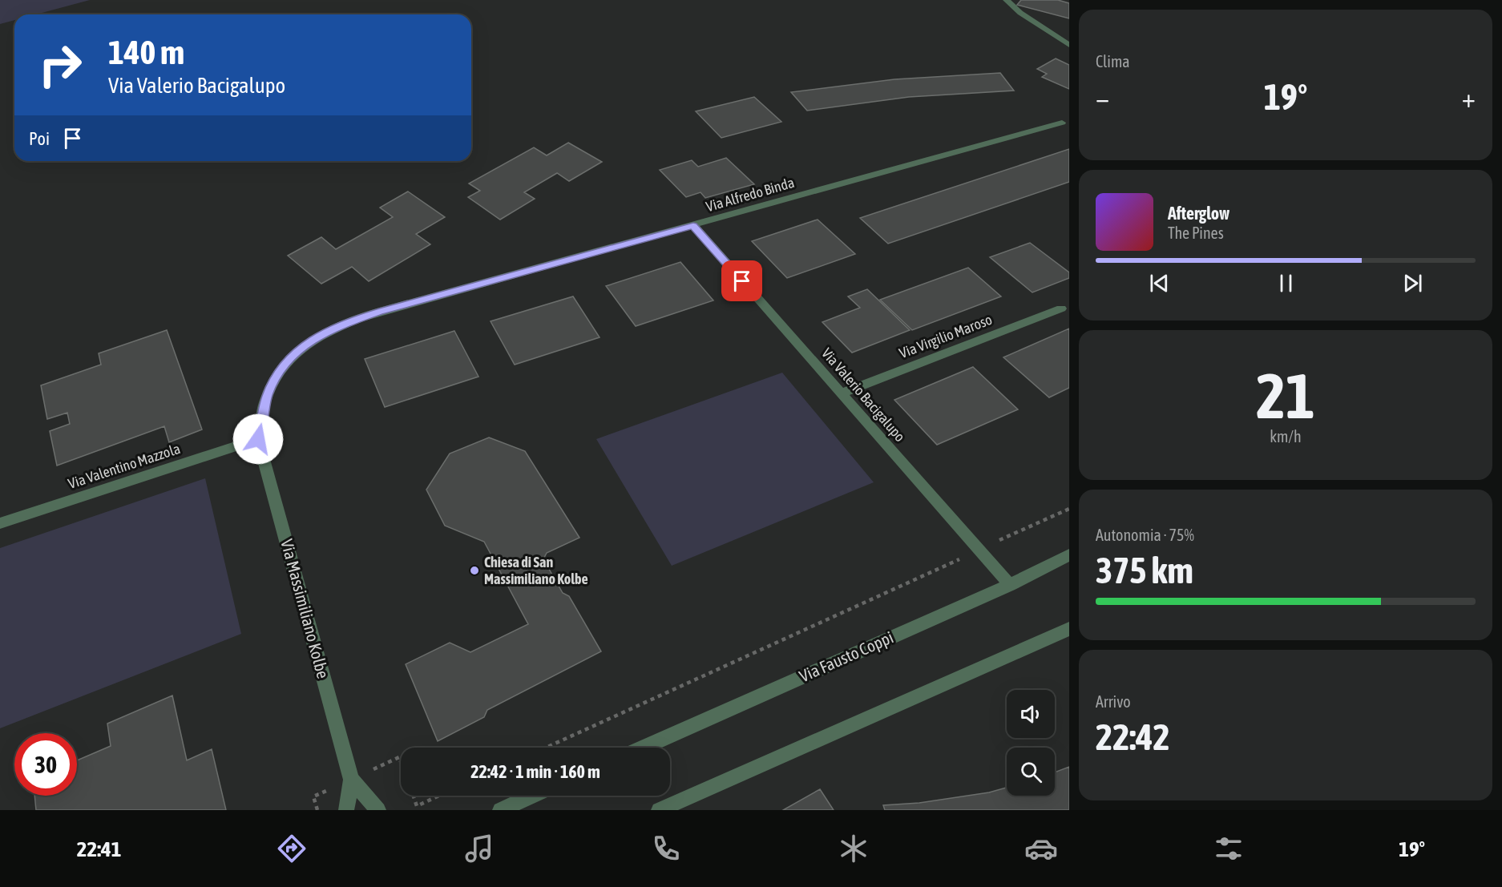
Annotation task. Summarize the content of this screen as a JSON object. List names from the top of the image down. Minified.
{"streets":{"street":["Via Alfredo Binda","Via Virgilio Maroso","Via Valerio Bacigalupo","Via Valentino Mazzola","Via Massimiliano Kolbe","Via Fausto Coppi"]},"crossings":[["Via Alfredo Binda","Via Valerio Bacigalupo"],["Via Alfredo Binda","Via Valentino Mazzola"],["Via Alfredo Binda","Via Massimiliano Kolbe"],["Via Virgilio Maroso","Via Valerio Bacigalupo"],["Via Valerio Bacigalupo","Via Fausto Coppi"],["Via Valentino Mazzola","Via Massimiliano Kolbe"]],"places":["Chiesa di San Massimiliano Kolbe"],"page":{"tile":["Clima",["21","km/h"],["Autonomia · 75%","375 km"],["Arrivo","22:42"]],"turn":["140 m","Via Valerio Bacigalupo"],"heat":["−","19°","+"],"then":"Poi","song":["Afterglow","The Pines"],"limit":"30","trip":"22:42 · 1 min · 160 m","tabs":["22:41","19°"]}}
